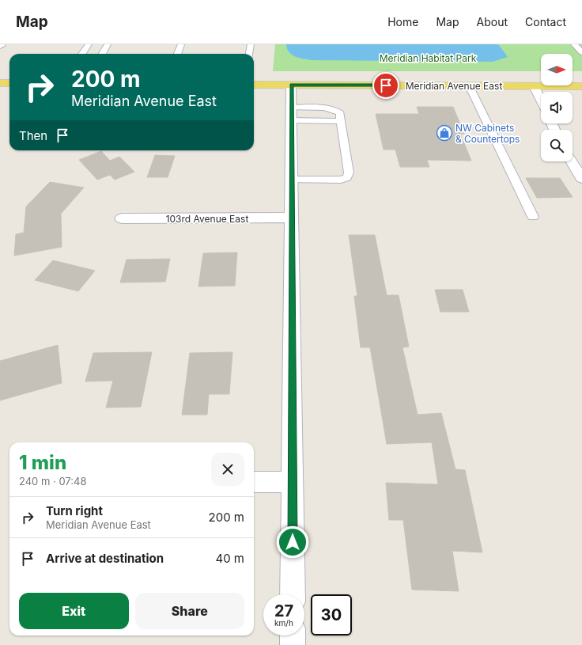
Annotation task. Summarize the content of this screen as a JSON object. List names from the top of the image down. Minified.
{"streets":{"main road":["Meridian Avenue East"],"street":["103rd Avenue East"]},"parks":["Meridian Habitat Park"],"places":{"shop":["NW Cabinets & Countertops"]},"north":"right","page":{"header":"Map","nav":["Home","Map","About","Contact"],"turn":["200 m","Meridian Avenue East"],"then":"Then","heading":["1 min","240 m · 07:48"],"list":[{"name":"Turn right","note":"Meridian Avenue East","value":"200 m"},{"name":"Arrive at destination","value":"40 m"}],"buttons":["Exit","Share"],"speed":"27 km/h","limit":"30"}}
